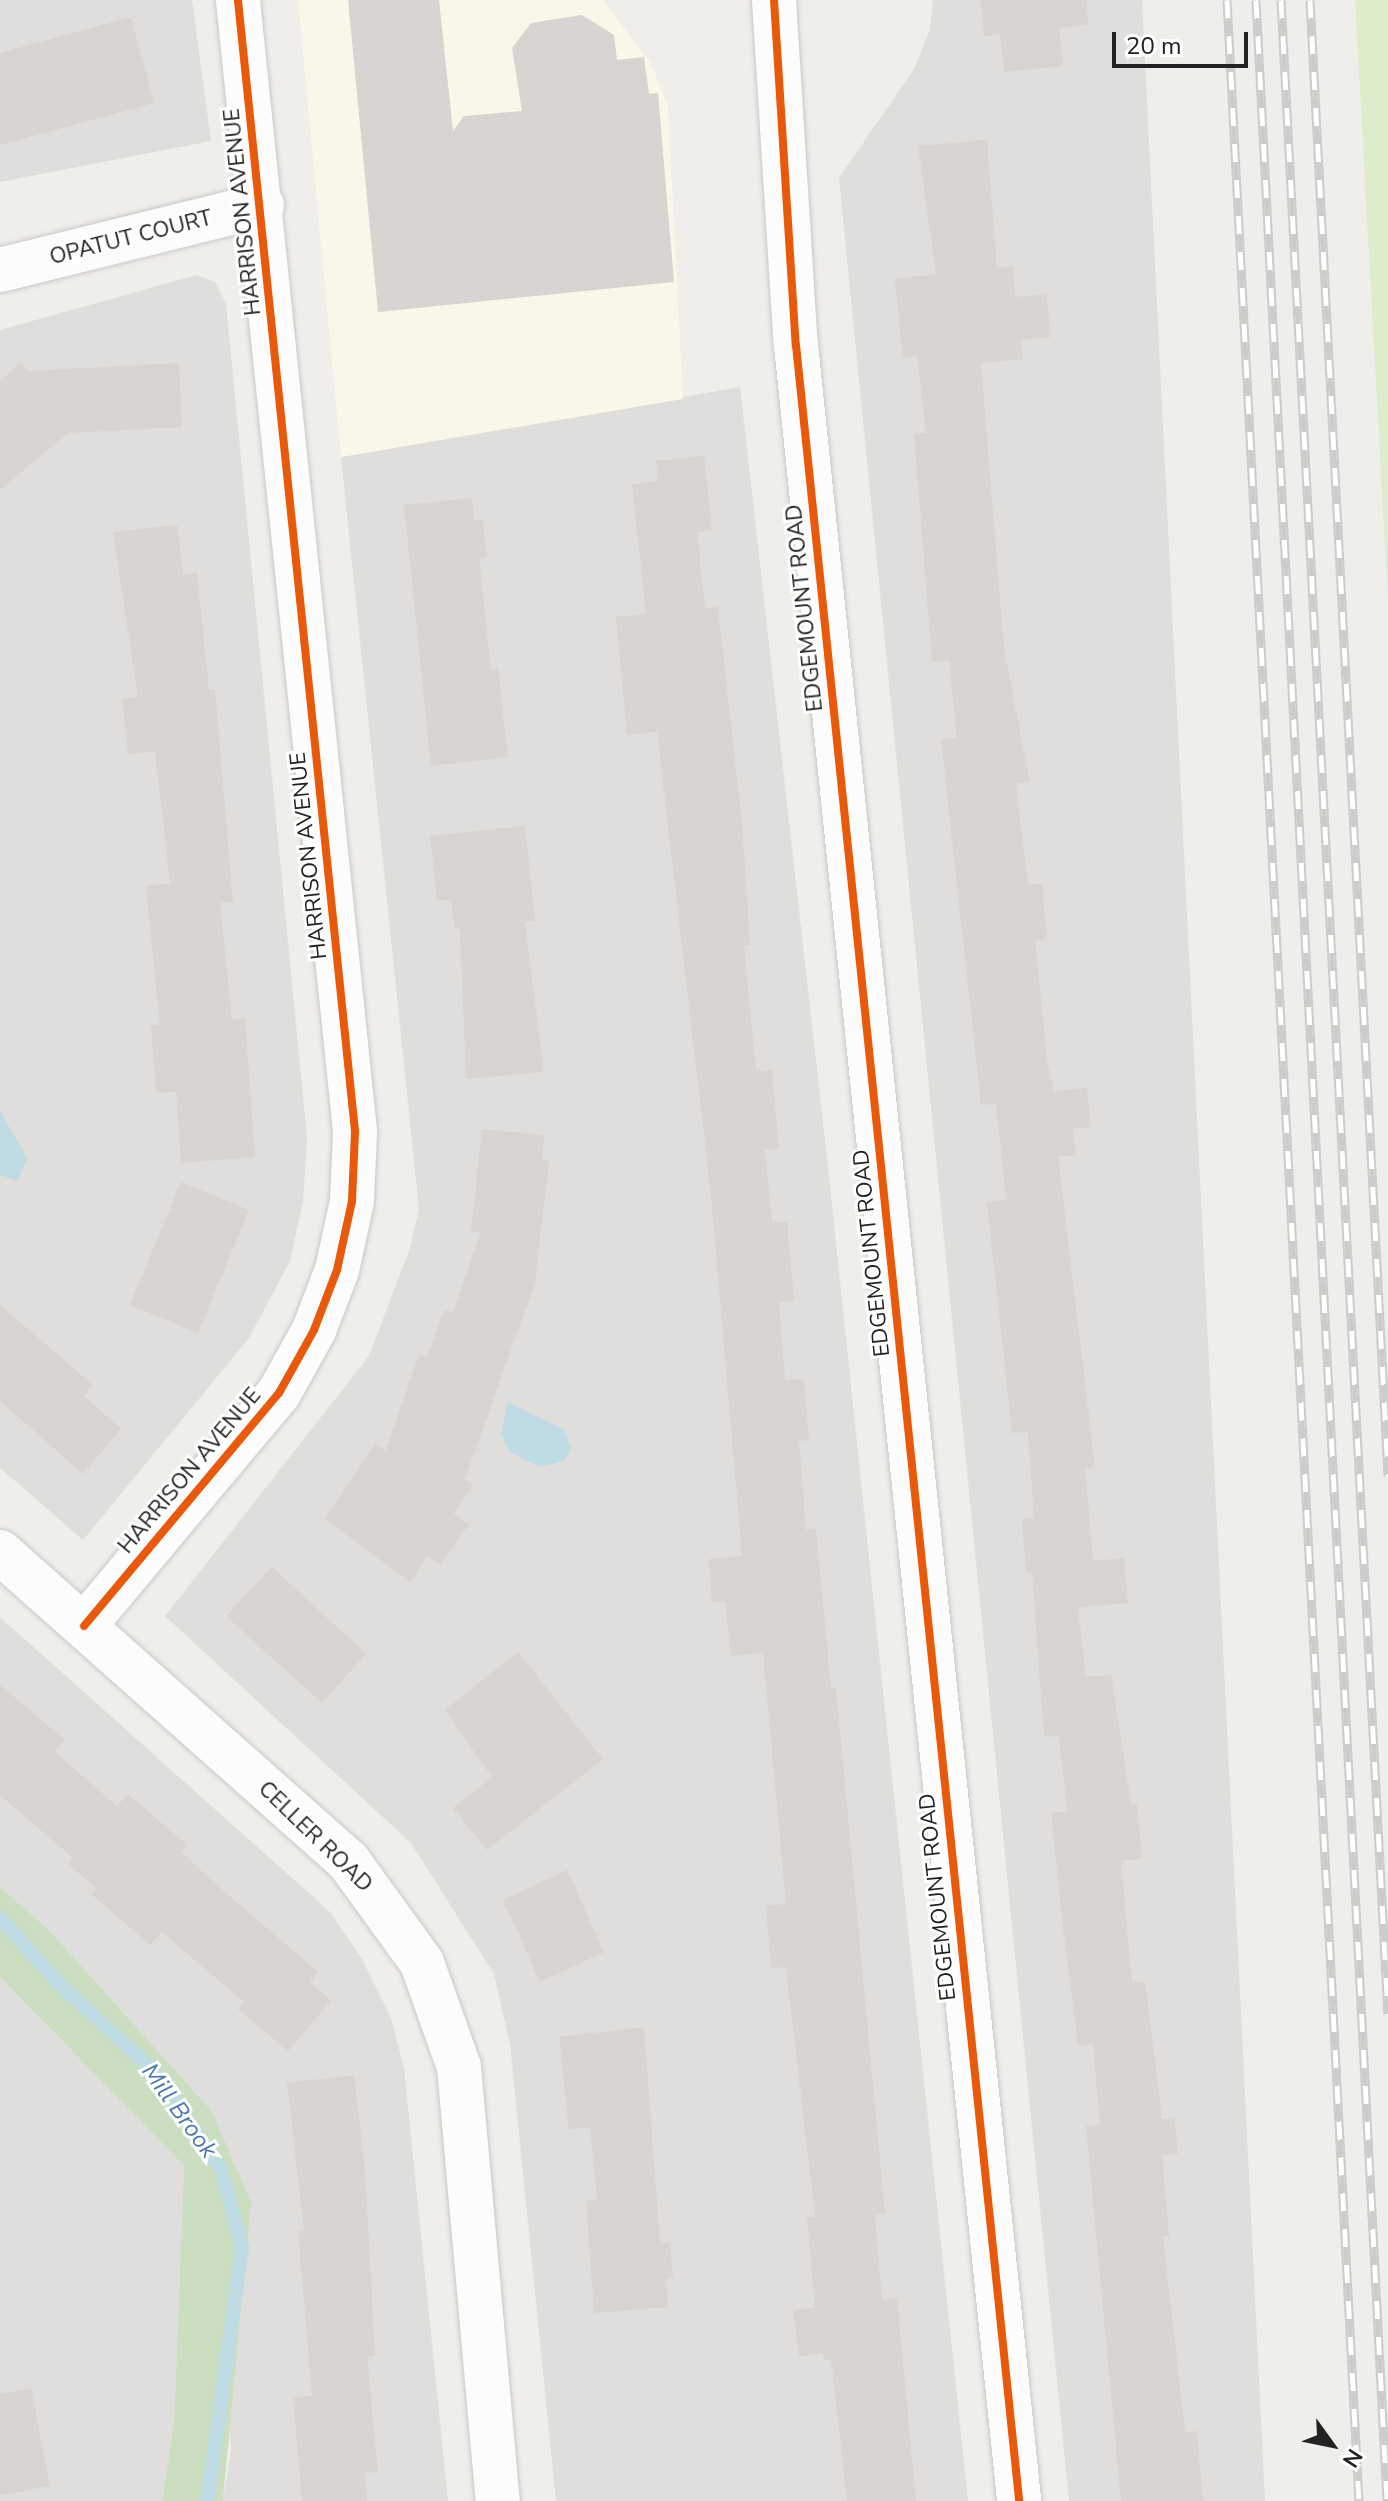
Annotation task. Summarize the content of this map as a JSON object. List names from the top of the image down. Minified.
{"streets":{"street":["HARRISON AVENUE","OPATUT COURT","EDGEMOUNT ROAD","CELLER ROAD"]},"crossings":[["HARRISON AVENUE","OPATUT COURT"],["HARRISON AVENUE","CELLER ROAD"]],"water":["Mill Brook"],"scale_bar":"20 m","north":"bottom right"}
